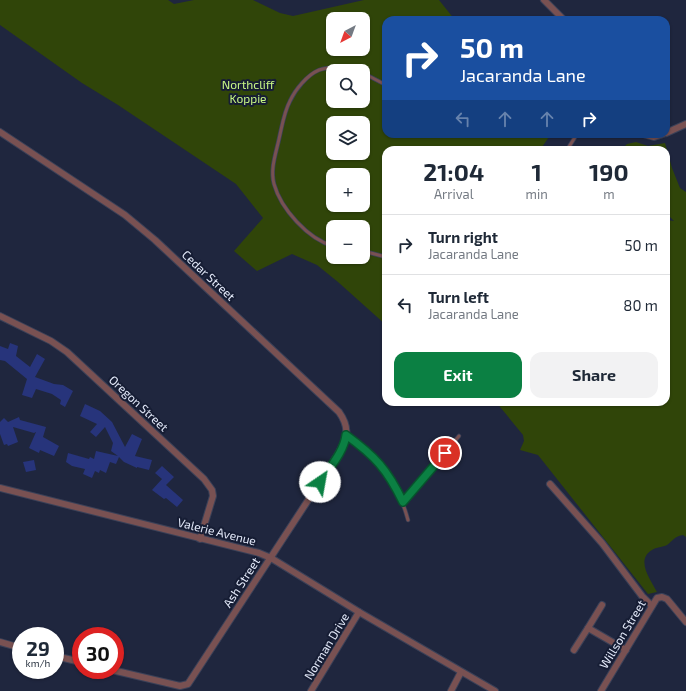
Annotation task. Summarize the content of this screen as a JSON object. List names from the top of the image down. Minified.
{"streets":{"street":["Cedar Street","Oregon Street","Valerie Avenue","Ash Street","Willson Street","Norman Drive"]},"crossings":[["Cedar Street","Ash Street"],["Oregon Street","Valerie Avenue"],["Valerie Avenue","Ash Street"],["Valerie Avenue","Norman Drive"]],"parks":["Northcliff Koppie"],"north":"bottom left","page":{"map_buttons":["+","−"],"turn":["50 m","Jacaranda Lane"],"eta":["21:04","Arrival","1","min","190","m"],"list":[{"name":"Turn right","note":"Jacaranda Lane","value":"50 m"},{"name":"Turn left","note":"Jacaranda Lane","value":"80 m"}],"buttons":["Exit","Share"],"speed":"29 km/h","limit":"30"}}
